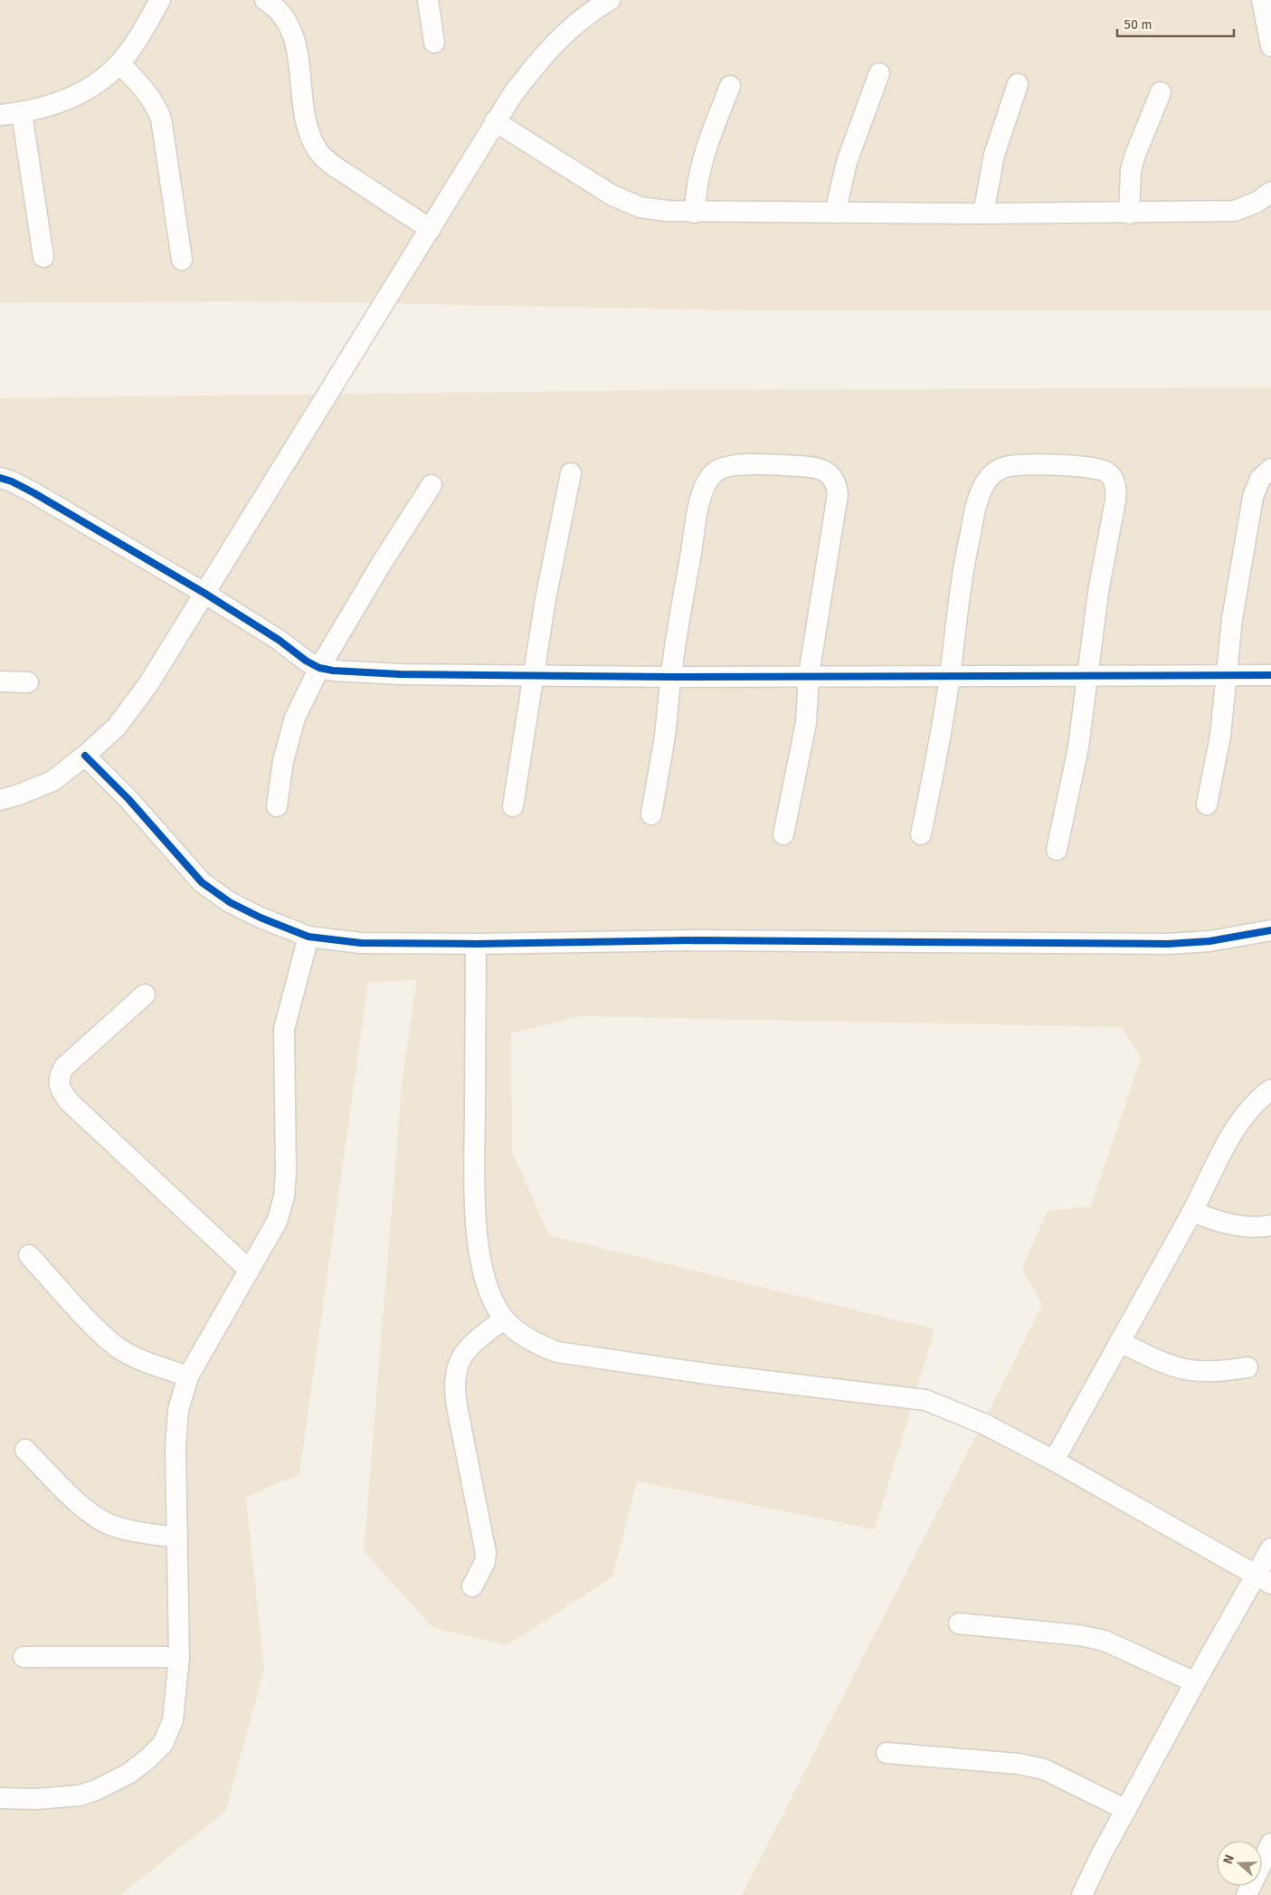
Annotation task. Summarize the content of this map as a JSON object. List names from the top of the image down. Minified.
{"scale_bar":"50 m","north":"left"}
